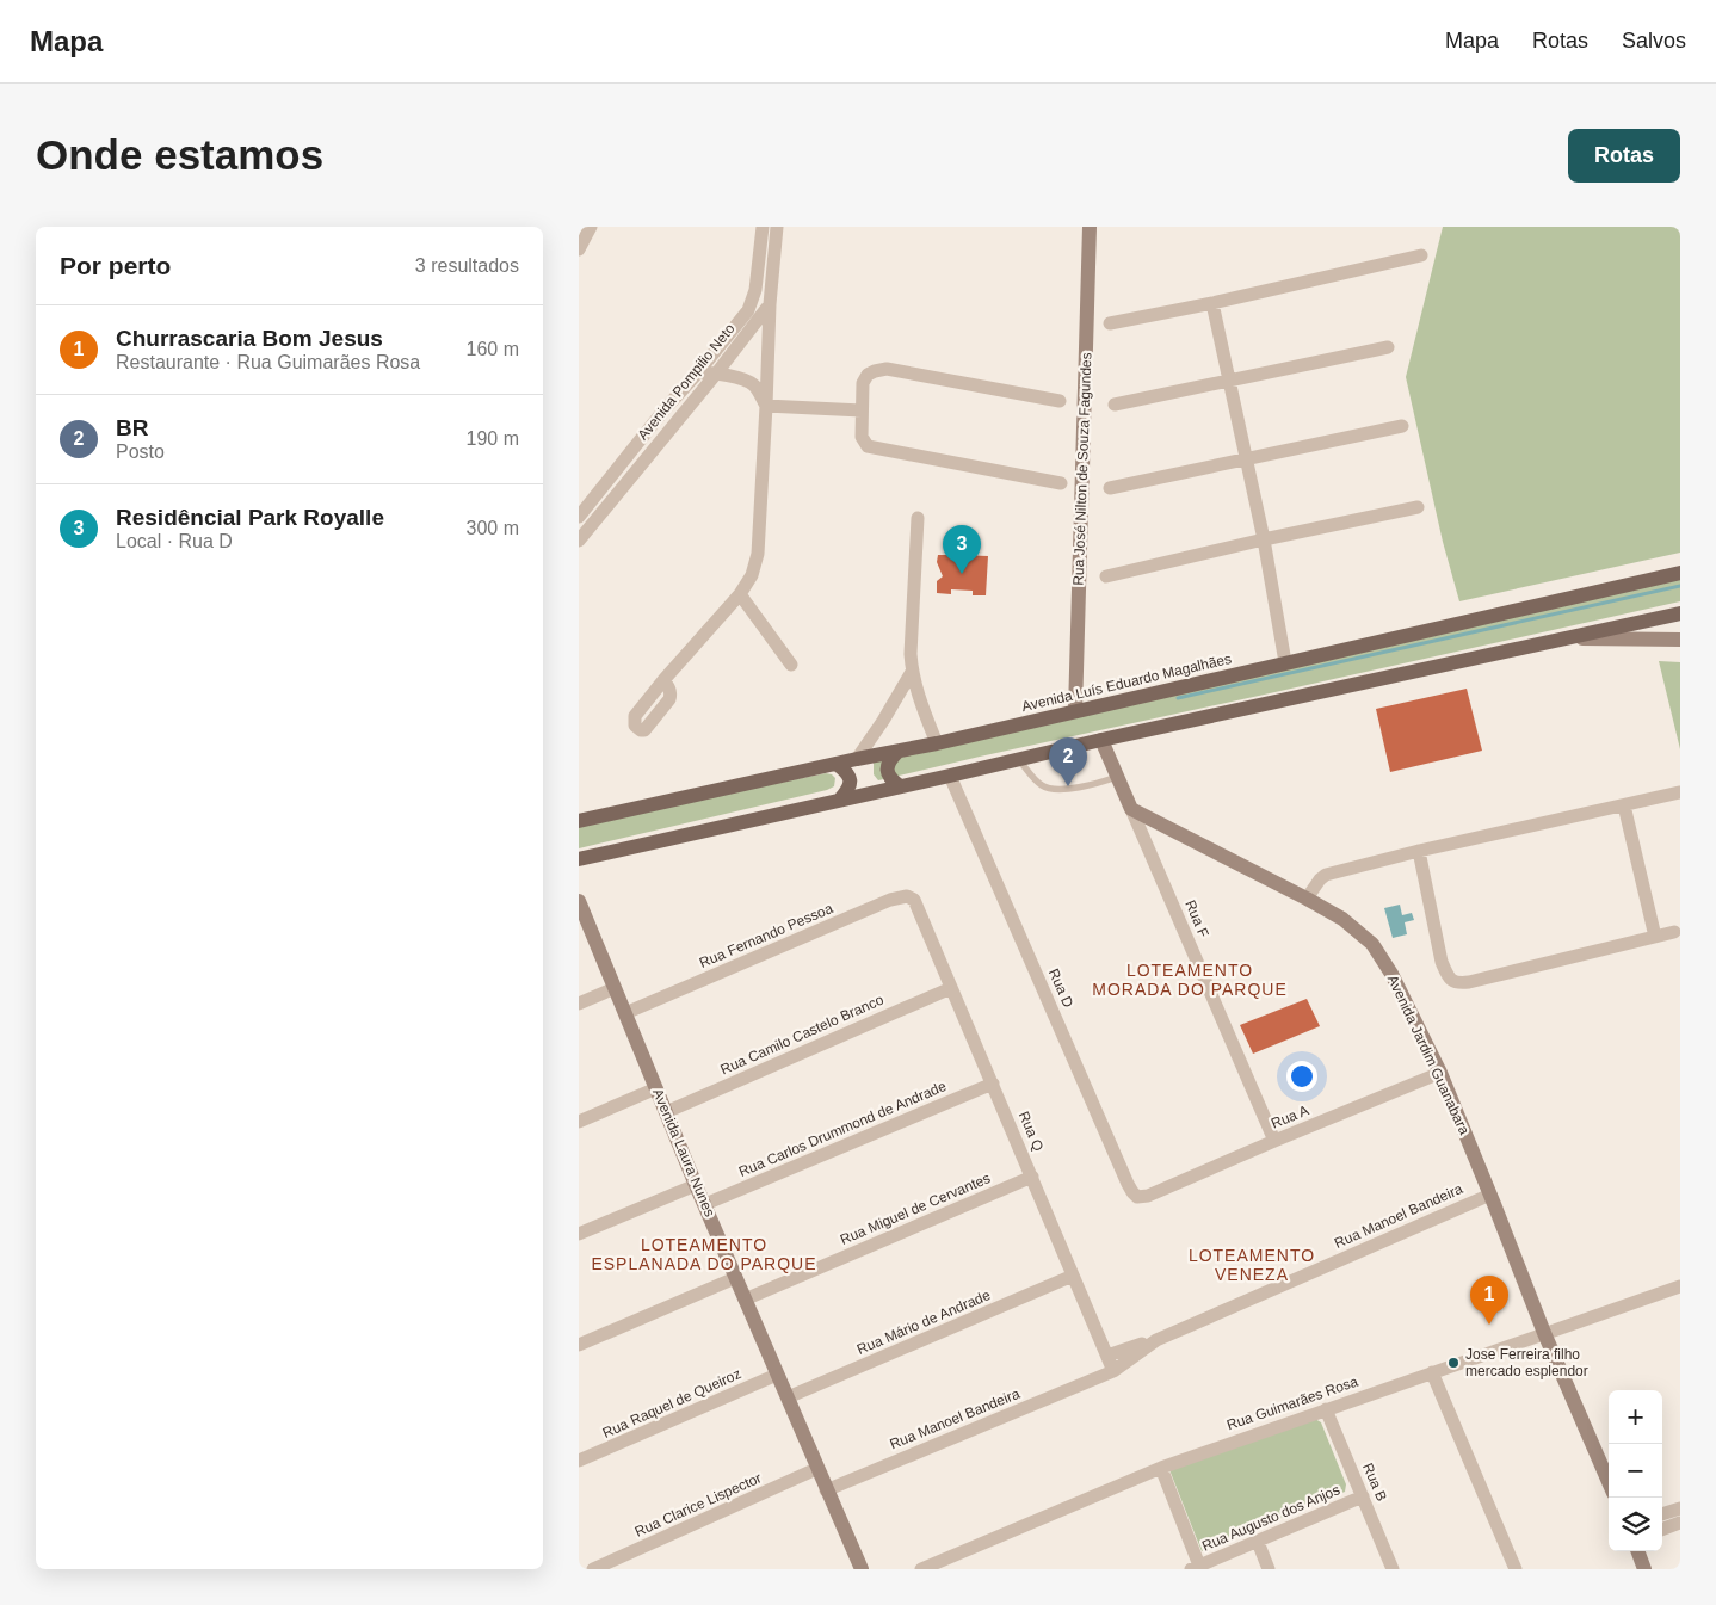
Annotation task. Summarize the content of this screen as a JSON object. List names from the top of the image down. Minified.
{"streets":{"main road":["Avenida Luís Eduardo Magalhães"],"street":["Avenida Pompilio Neto","Rua José Nilton de Souza Fagundes","Rua F","Rua Fernando Pessoa","Rua D","Rua Camilo Castelo Branco","Avenida Jardim Guanabara","Rua A","Rua Carlos Drummond de Andrade","Rua Q","Avenida Laura Nunes","Rua Miguel de Cervantes","Rua Manoel Bandeira","Rua Mário de Andrade","Rua Raquel de Queiroz","Rua Guimarães Rosa","Rua B","Rua Clarice Lispector","Rua Augusto dos Anjos"]},"crossings":[["Rua José Nilton de Souza Fagundes","Avenida Luís Eduardo Magalhães"],["Rua F","Avenida Jardim Guanabara"],["Rua F","Rua A"],["Rua Fernando Pessoa","Rua Q"],["Rua Fernando Pessoa","Avenida Laura Nunes"],["Rua D","Rua A"],["Rua Camilo Castelo Branco","Rua Q"],["Rua Camilo Castelo Branco","Avenida Laura Nunes"],["Avenida Jardim Guanabara","Rua A"],["Avenida Jardim Guanabara","Rua Manoel Bandeira"],["Avenida Jardim Guanabara","Rua Guimarães Rosa"],["Rua Carlos Drummond de Andrade","Rua Q"],["Rua Carlos Drummond de Andrade","Avenida Laura Nunes"],["Rua Q","Rua Miguel de Cervantes"],["Rua Q","Rua Manoel Bandeira"],["Rua Q","Rua Mário de Andrade"],["Avenida Laura Nunes","Rua Miguel de Cervantes"],["Avenida Laura Nunes","Rua Manoel Bandeira"],["Avenida Laura Nunes","Rua Mário de Andrade"],["Avenida Laura Nunes","Rua Raquel de Queiroz"],["Avenida Laura Nunes","Rua Clarice Lispector"],["Rua Guimarães Rosa","Rua B"],["Rua B","Rua Augusto dos Anjos"]],"districts":["LOTEAMENTO MORADA DO PARQUE","LOTEAMENTO ESPLANADA DO PARQUE","LOTEAMENTO VENEZA"],"places":["Jose Ferreira filho mercado esplendor"],"page":{"header":"Mapa","nav":["Mapa","Rotas","Salvos"],"buttons":"Rotas","title":"Onde estamos","heading":["Por perto","3 resultados"],"list":[{"mark":"1","name":"Churrascaria Bom Jesus","note":"Restaurante · Rua Guimarães Rosa","value":"160 m"},{"mark":"2","name":"BR","note":"Posto","value":"190 m"},{"mark":"3","name":"Residêncial Park Royalle","note":"Local · Rua D","value":"300 m"}],"pins":["3","2","1"],"map_buttons":["+","−"]}}
